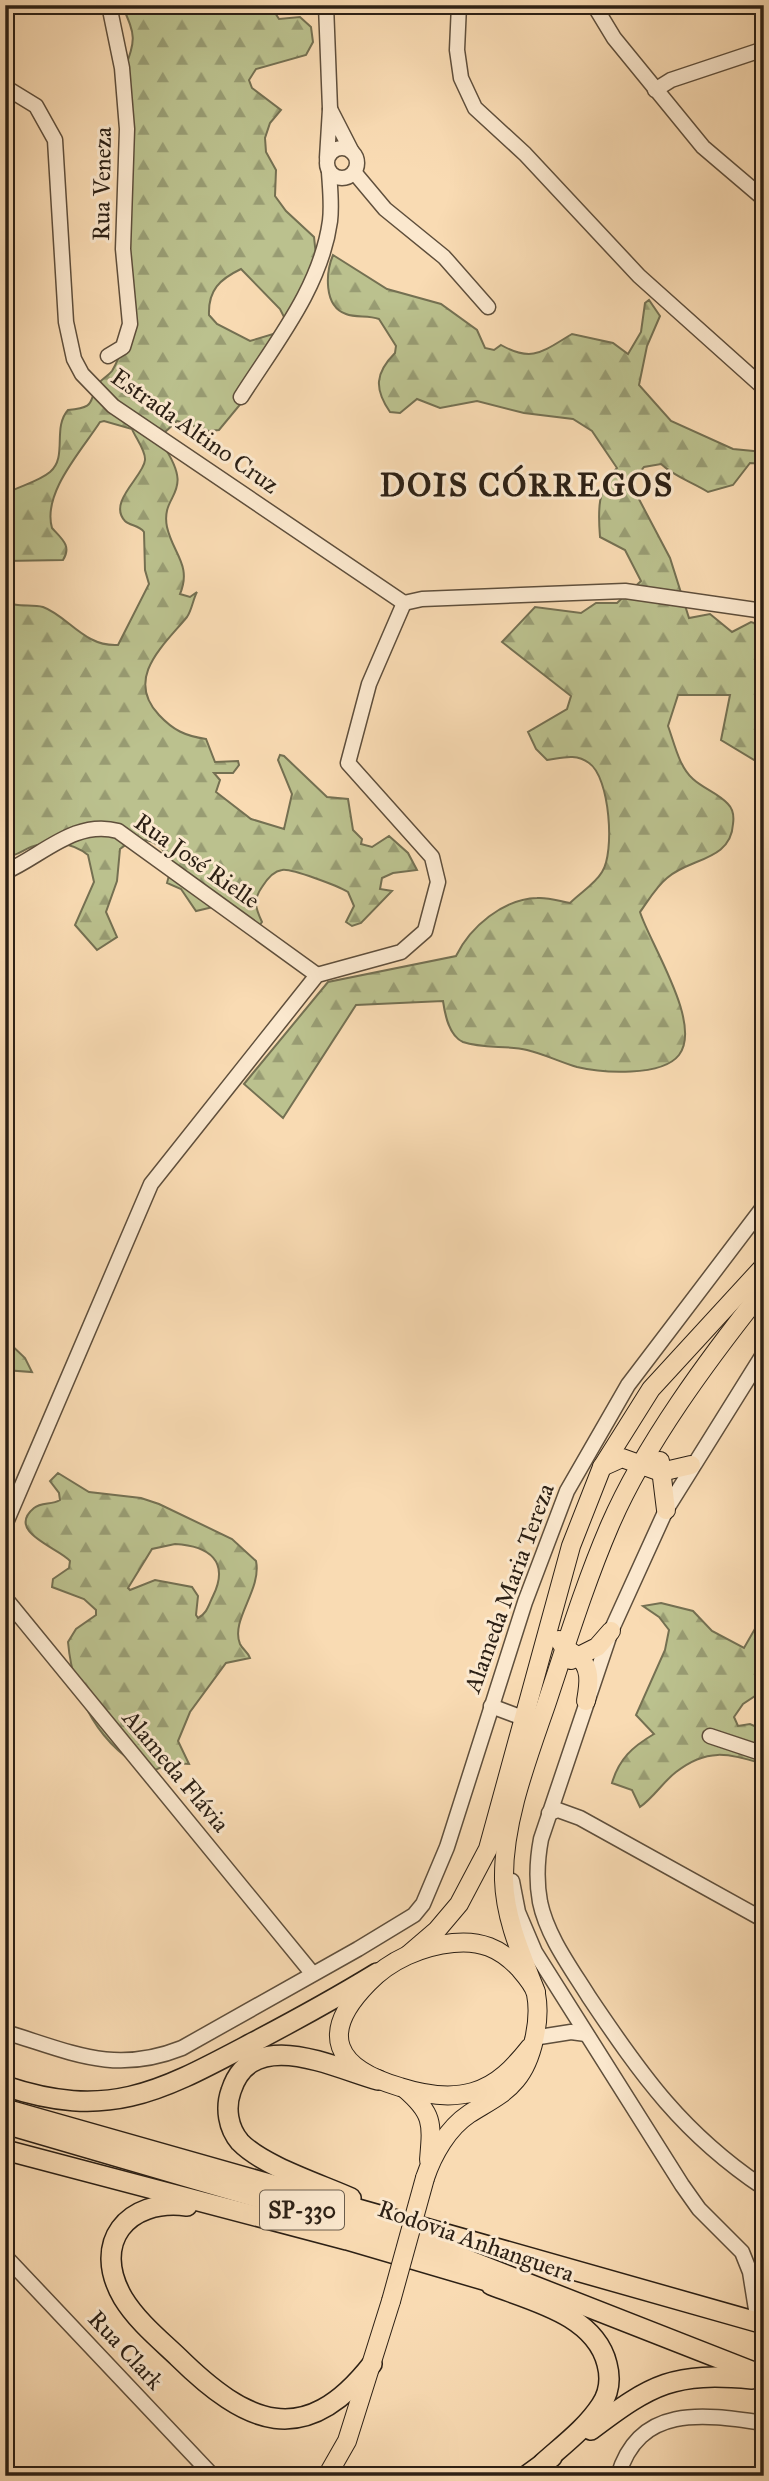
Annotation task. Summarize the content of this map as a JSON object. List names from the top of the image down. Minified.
{"streets":{"highway":["SP-330","Rodovia Anhanguera"],"street":["Rua Veneza","Estrada Altino Cruz","Rua José Rielle","Alameda Maria Tereza","Alameda Flávia","Rua Clark"]},"crossings":[["Alameda Maria Tereza","Alameda Flávia"]],"districts":["DOIS CÓRREGOS"]}
